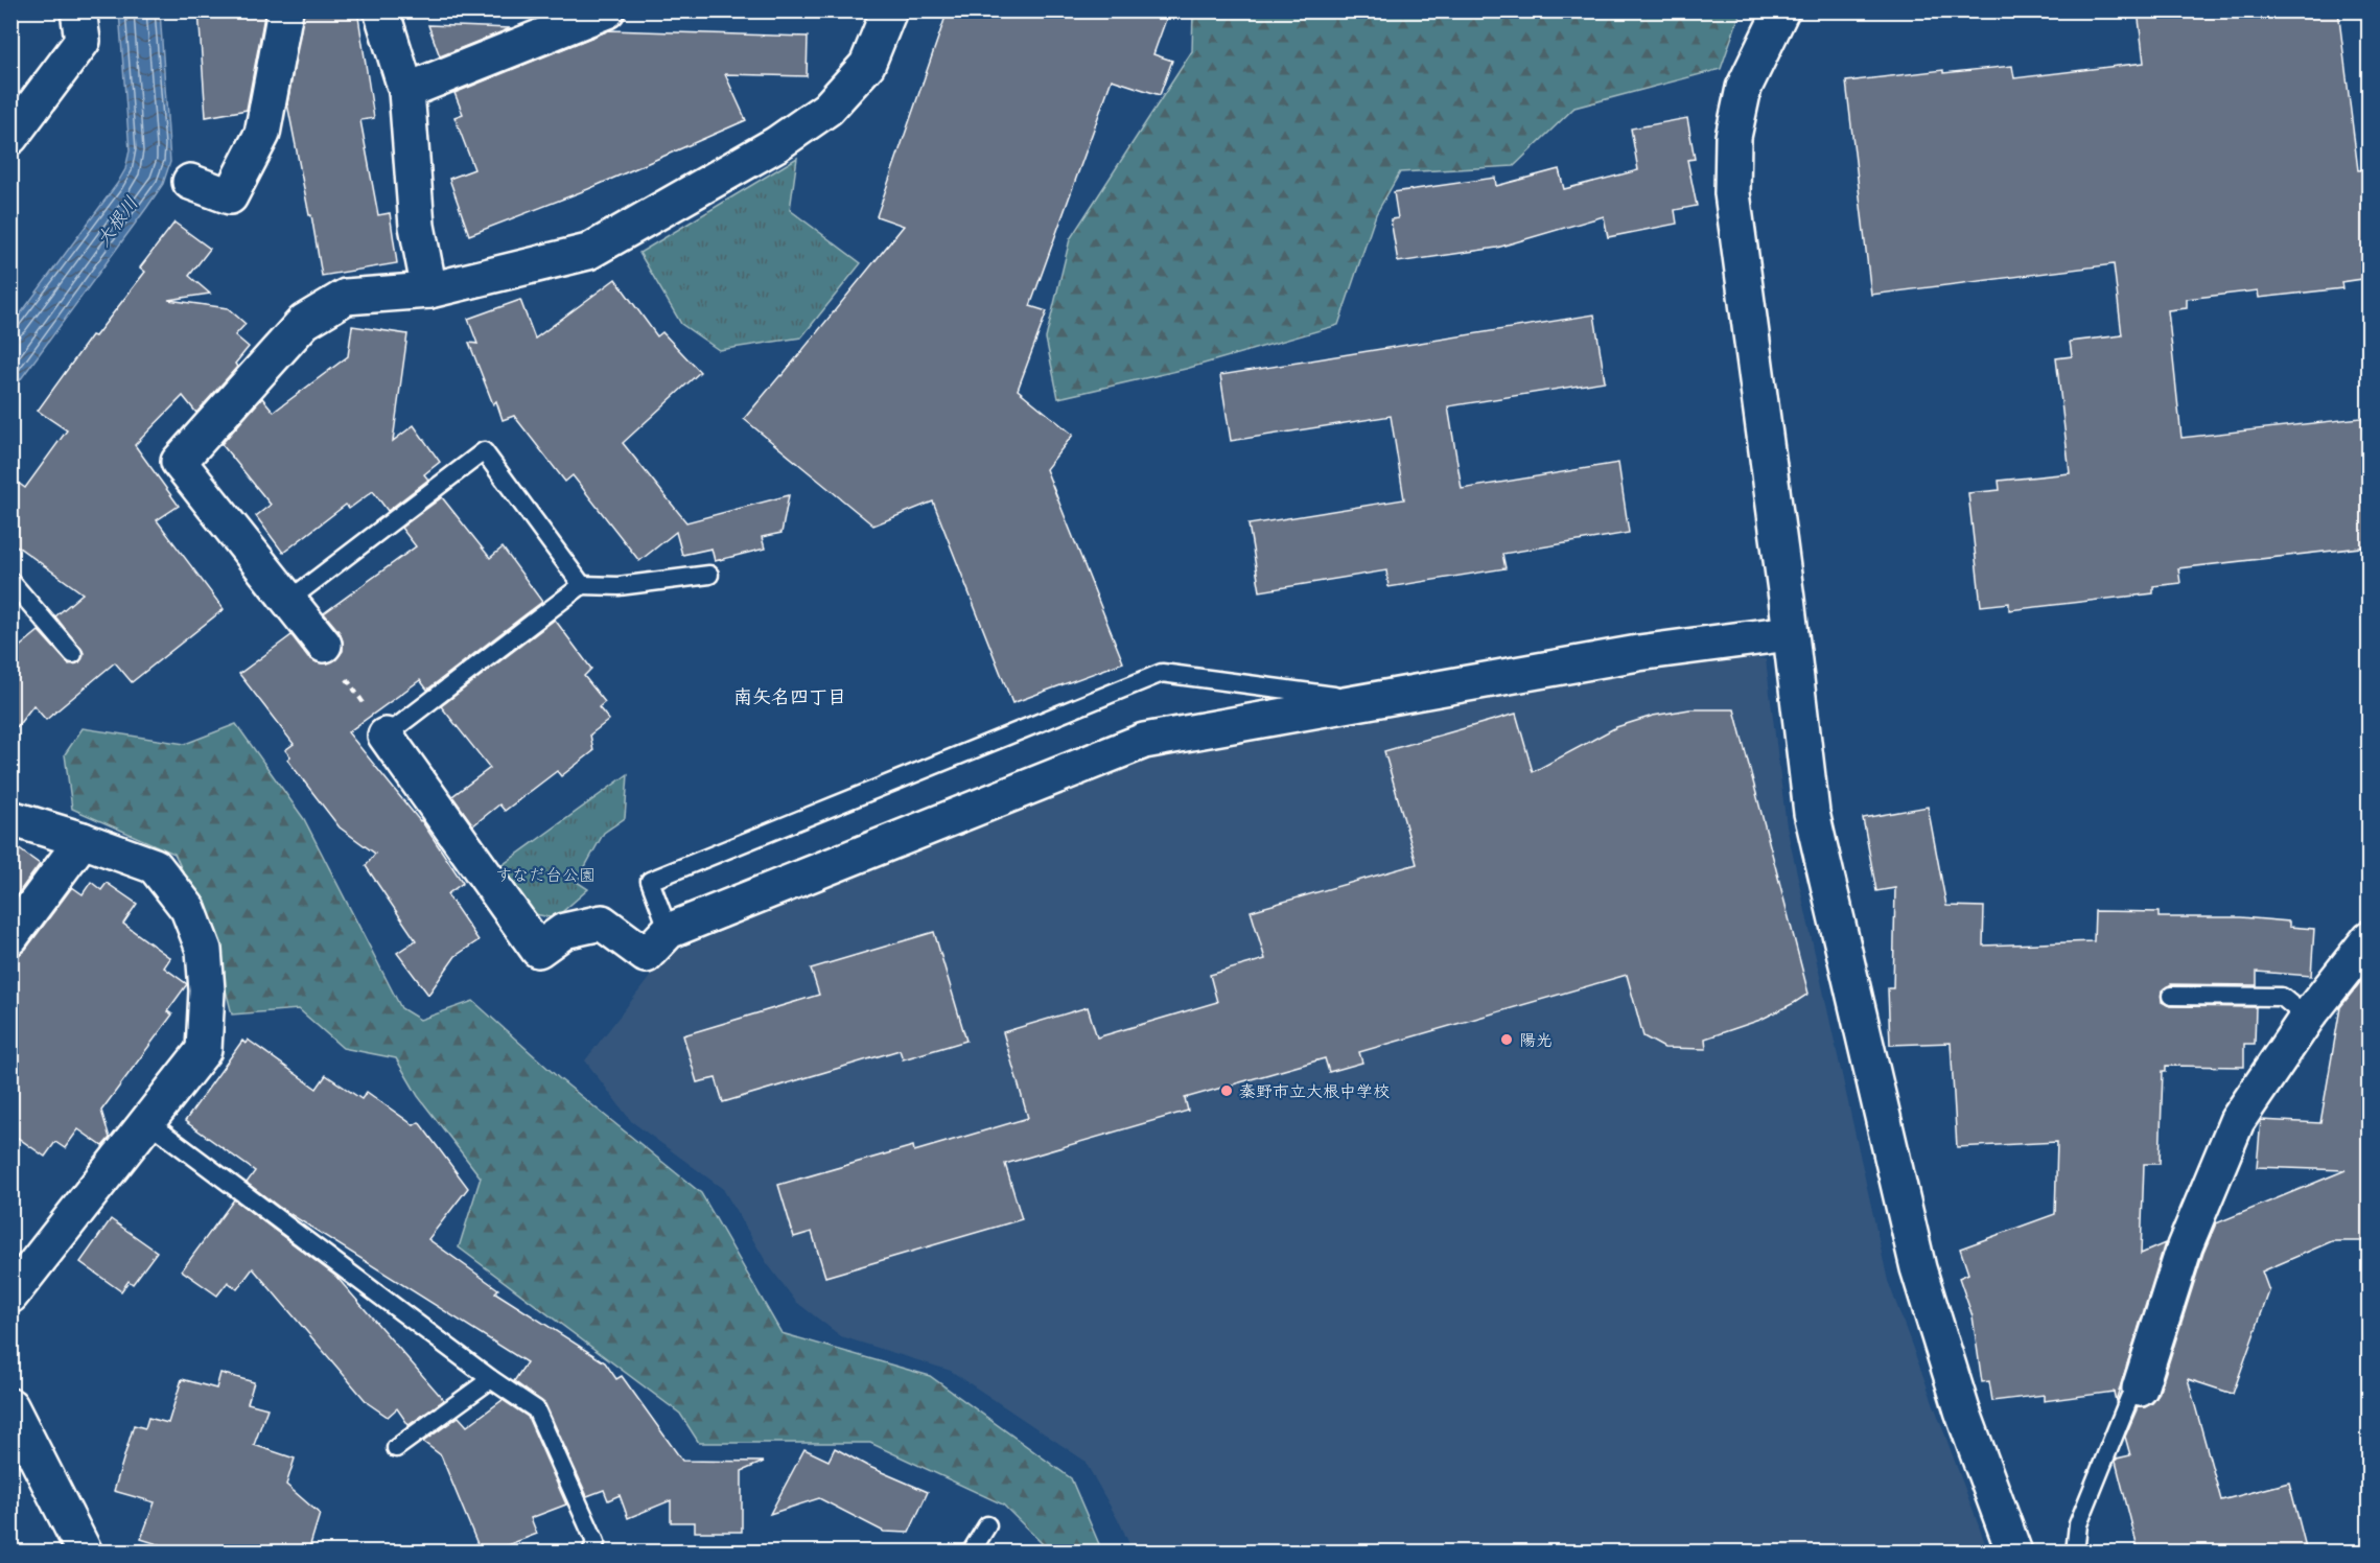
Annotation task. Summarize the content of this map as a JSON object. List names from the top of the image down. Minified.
{"districts":["南矢名四丁目"],"water":["大根川"],"parks":["すなだ台公園"],"places":["陽光","秦野市立大根中学校"]}
